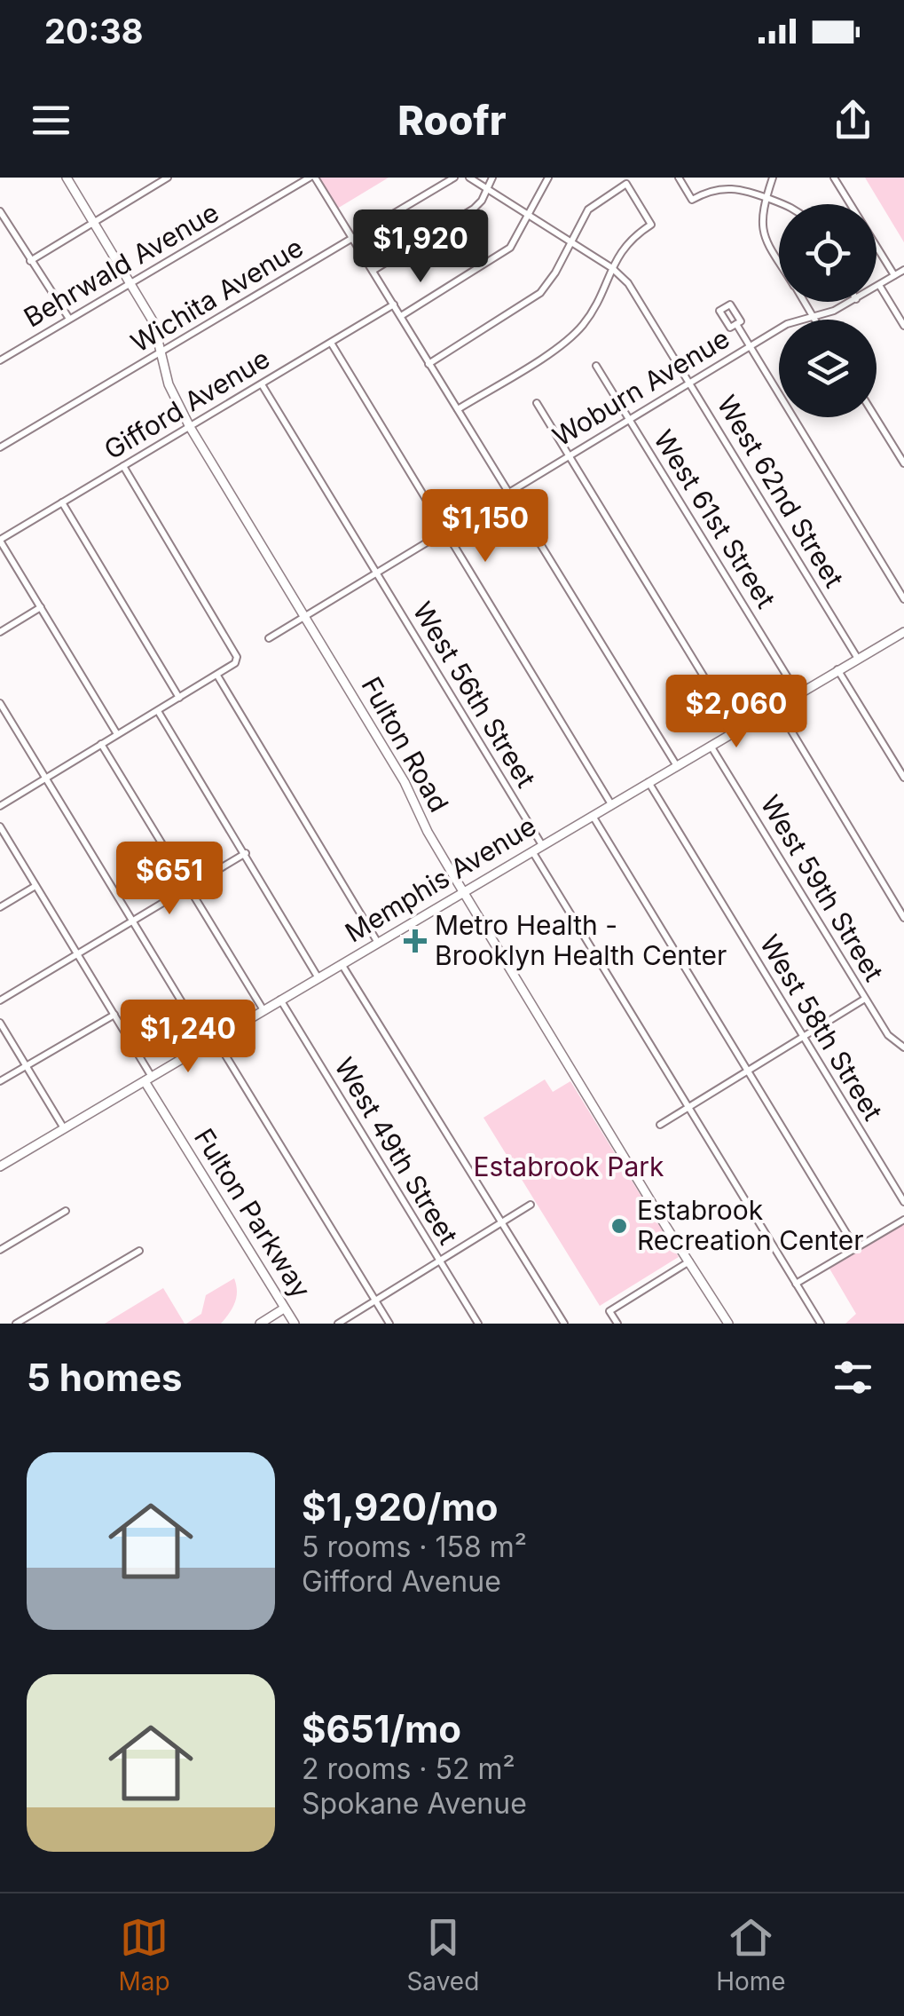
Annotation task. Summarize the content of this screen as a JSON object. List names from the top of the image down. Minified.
{"streets":{"main road":["Fulton Road","Memphis Avenue","Fulton Parkway"],"street":["Behrwald Avenue","Wichita Avenue","Woburn Avenue","Gifford Avenue","West 62nd Street","West 61st Street","West 56th Street","West 59th Street","West 58th Street","West 49th Street"]},"crossings":[["Behrwald Avenue","Fulton Road"],["Wichita Avenue","Fulton Road"],["Woburn Avenue","West 62nd Street"],["Woburn Avenue","West 61st Street"],["Woburn Avenue","West 56th Street"],["Woburn Avenue","Fulton Road"],["Gifford Avenue","West 56th Street"],["Gifford Avenue","Fulton Road"],["West 62nd Street","Memphis Avenue"],["West 61st Street","Memphis Avenue"],["West 56th Street","Memphis Avenue"],["Fulton Road","Memphis Avenue"],["Memphis Avenue","West 59th Street"],["Memphis Avenue","West 58th Street"],["Memphis Avenue","West 49th Street"],["Memphis Avenue","Fulton Parkway"]],"parks":["Estabrook Park"],"places":{"health":["Metro Health - Brooklyn Health Center"],"other":["Estabrook Recreation Center"]},"page":{"status":"20:38","header":"Roofr","price":["$1,920","$1,150","$2,060","$651","$1,240"],"heading":"5 homes","list":[{"name":"$1,920/mo","note":"5 rooms · 158 m² · Gifford Avenue"},{"name":"$651/mo","note":"2 rooms · 52 m² · Spokane Avenue"}],"tabs":["Map","Saved","Home"]}}
